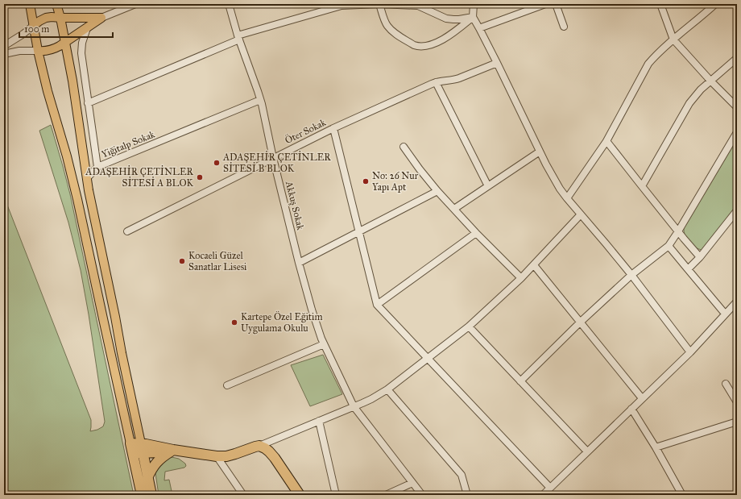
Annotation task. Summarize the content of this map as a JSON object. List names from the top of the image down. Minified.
{"streets":{"street":["Öter Sokak","Yiğitalp Sokak","Akkuş Sokak"]},"crossings":[["Öter Sokak","Akkuş Sokak"],["Yiğitalp Sokak","Akkuş Sokak"]],"places":["ADAŞEHİR ÇETİNLER SİTESİ B BLOK","ADAŞEHİR ÇETİNLER SİTESİ A BLOK","No: 26 Nur Yapı Apt","Kocaeli Güzel Sanatlar Lisesi","Kartepe Özel Eğitim Uygulama Okulu"],"scale_bar":"100 m"}
